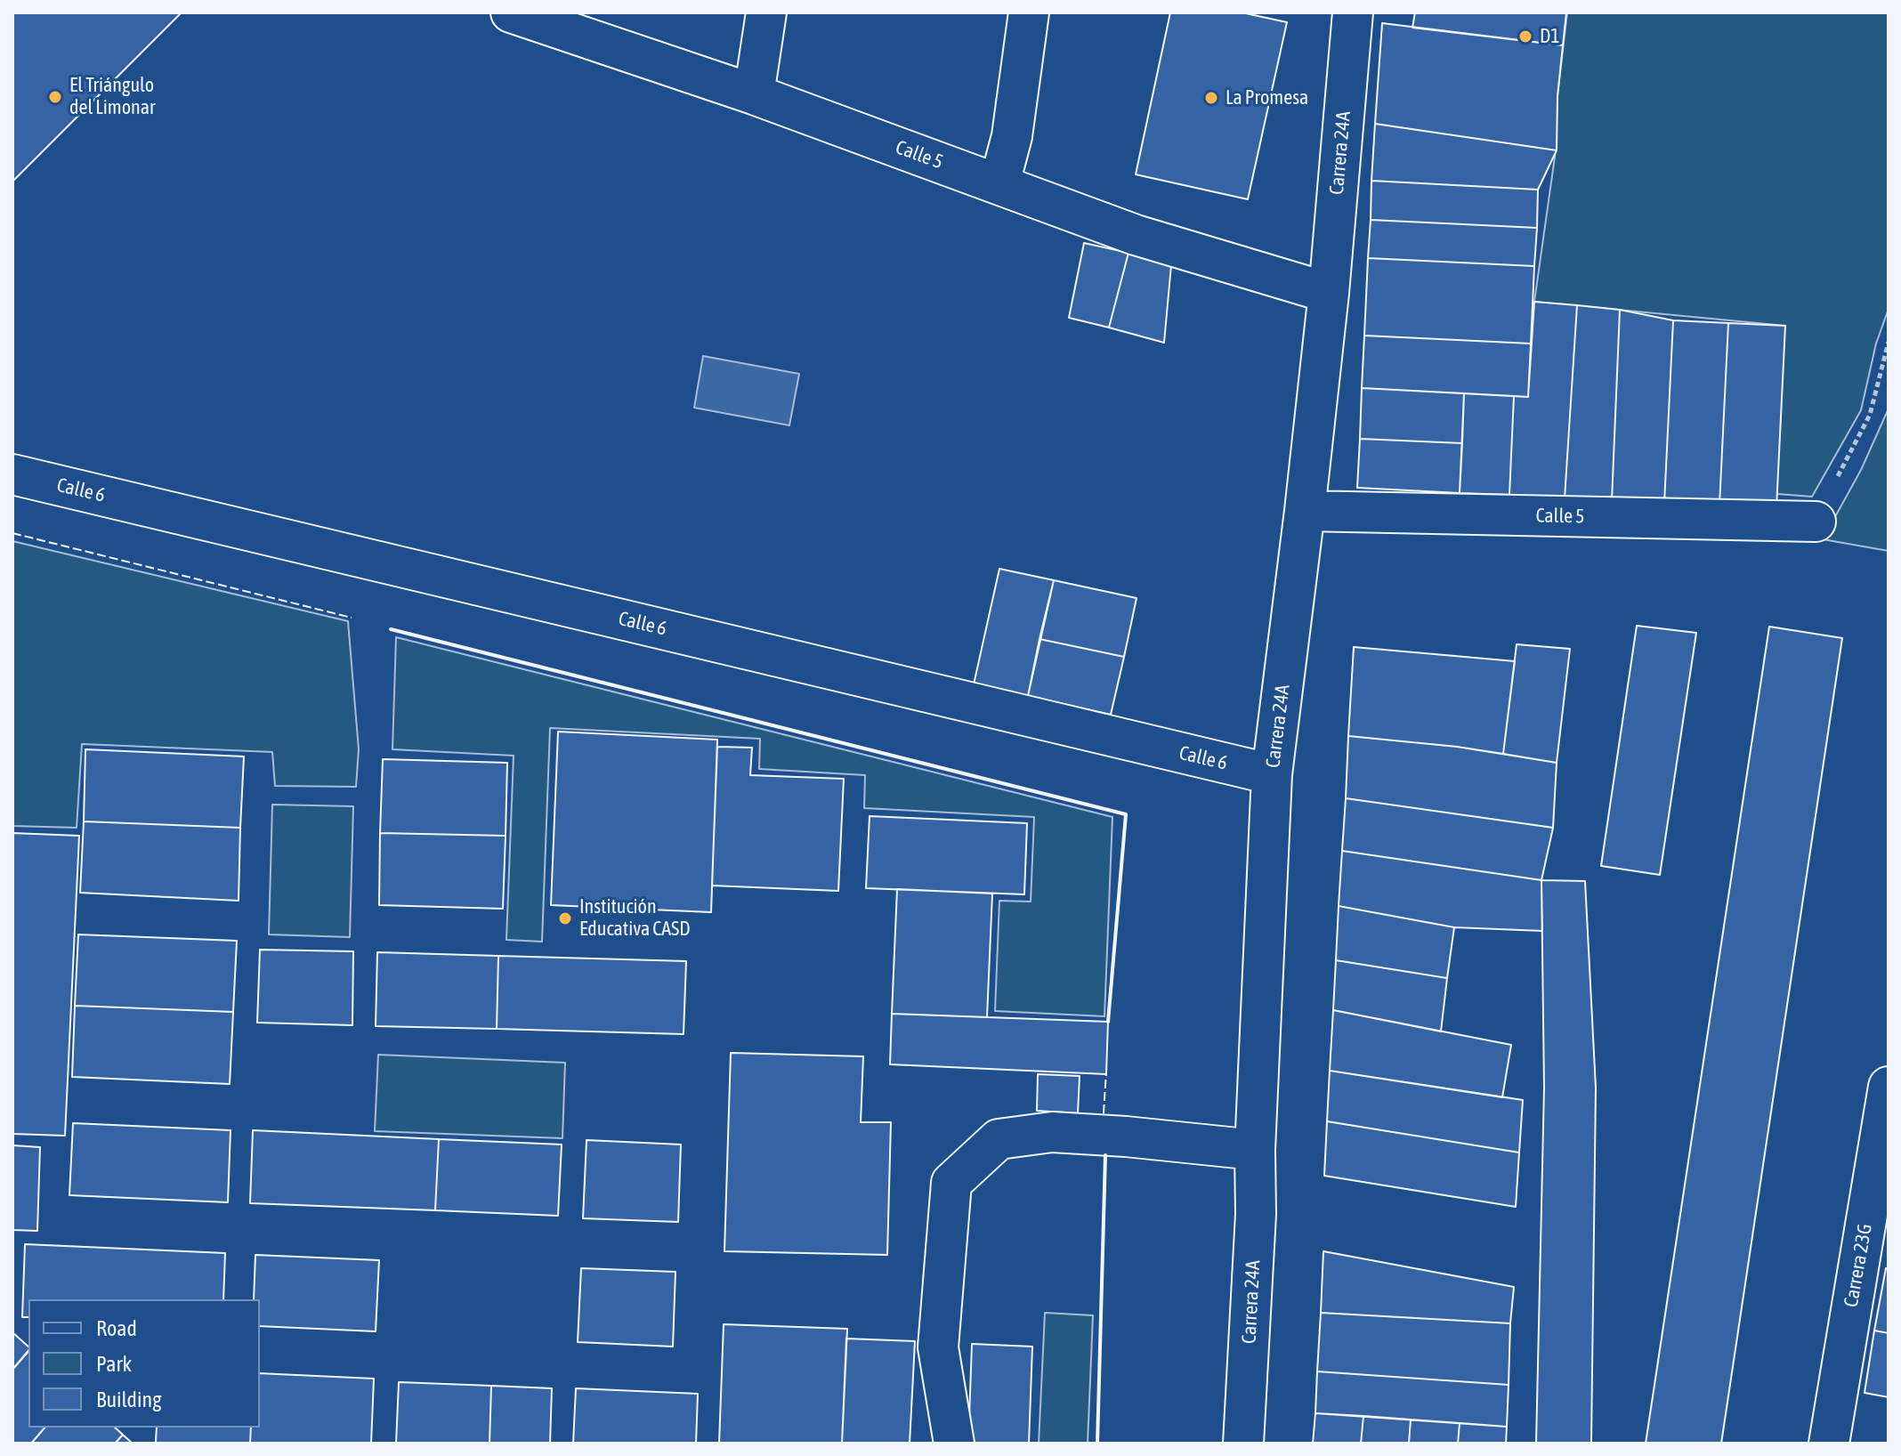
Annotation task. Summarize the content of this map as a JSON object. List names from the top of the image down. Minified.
{"streets":{"street":["Carrera 24A","Calle 5","Calle 6","Carrera 23G"]},"crossings":[["Carrera 24A","Calle 5"],["Carrera 24A","Calle 6"]],"places":["D1","El Triángulo del Limonar","La Promesa","Institución Educativa CASD"],"legend":["Road","Park","Building"]}
